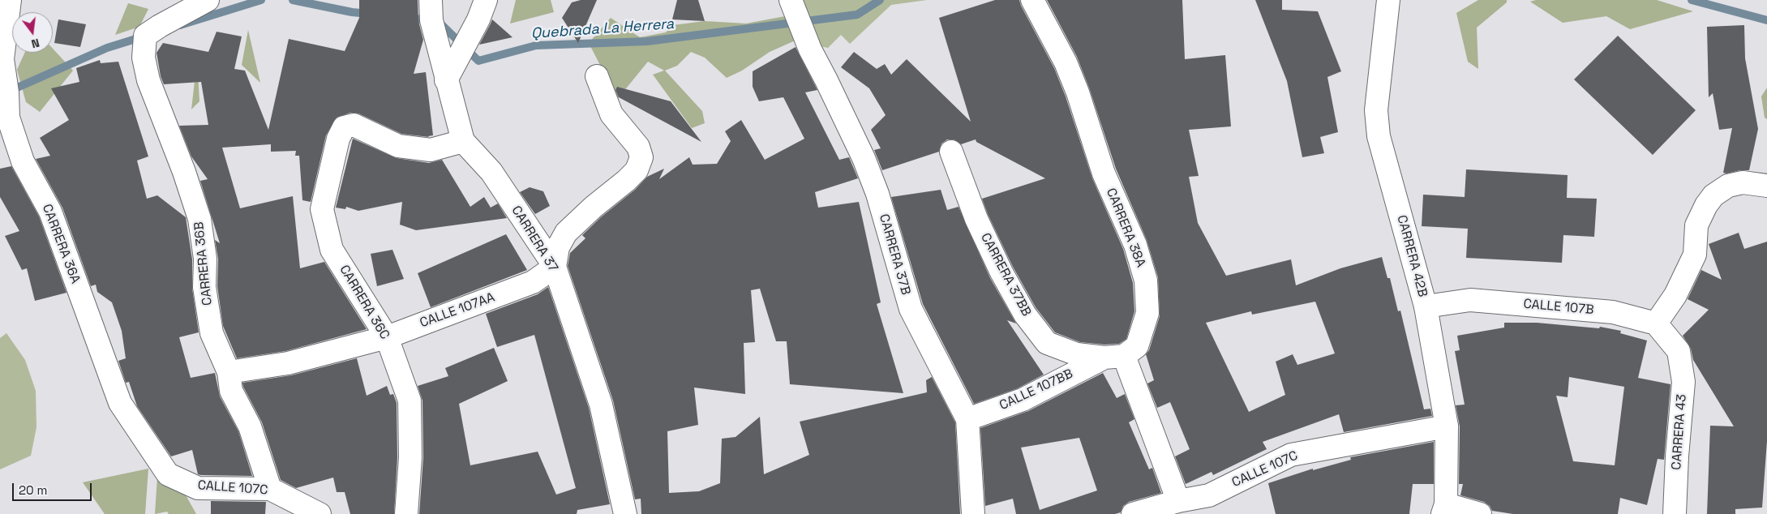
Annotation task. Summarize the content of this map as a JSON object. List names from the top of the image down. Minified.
{"streets":{"street":["CARRERA 38A","CARRERA 37","CARRERA 36A","CARRERA 37B","CARRERA 42B","CARRERA 36B","CARRERA 37BB","CARRERA 36C","CALLE 107B","CALLE 107AA","CALLE 107BB","CARRERA 43","CALLE 107C"]},"crossings":[["CARRERA 38A","CARRERA 37BB"],["CARRERA 38A","CALLE 107BB"],["CARRERA 37","CARRERA 36C"],["CARRERA 37","CALLE 107AA"],["CARRERA 36A","CALLE 107C"],["CARRERA 37B","CALLE 107BB"],["CARRERA 42B","CALLE 107B"],["CARRERA 42B","CALLE 107C"],["CARRERA 36B","CALLE 107AA"],["CARRERA 36B","CALLE 107C"],["CARRERA 37BB","CALLE 107BB"],["CARRERA 36C","CALLE 107AA"],["CALLE 107B","CARRERA 43"]],"water":["Quebrada La Herrera"],"scale_bar":"20 m","north":"bottom"}
